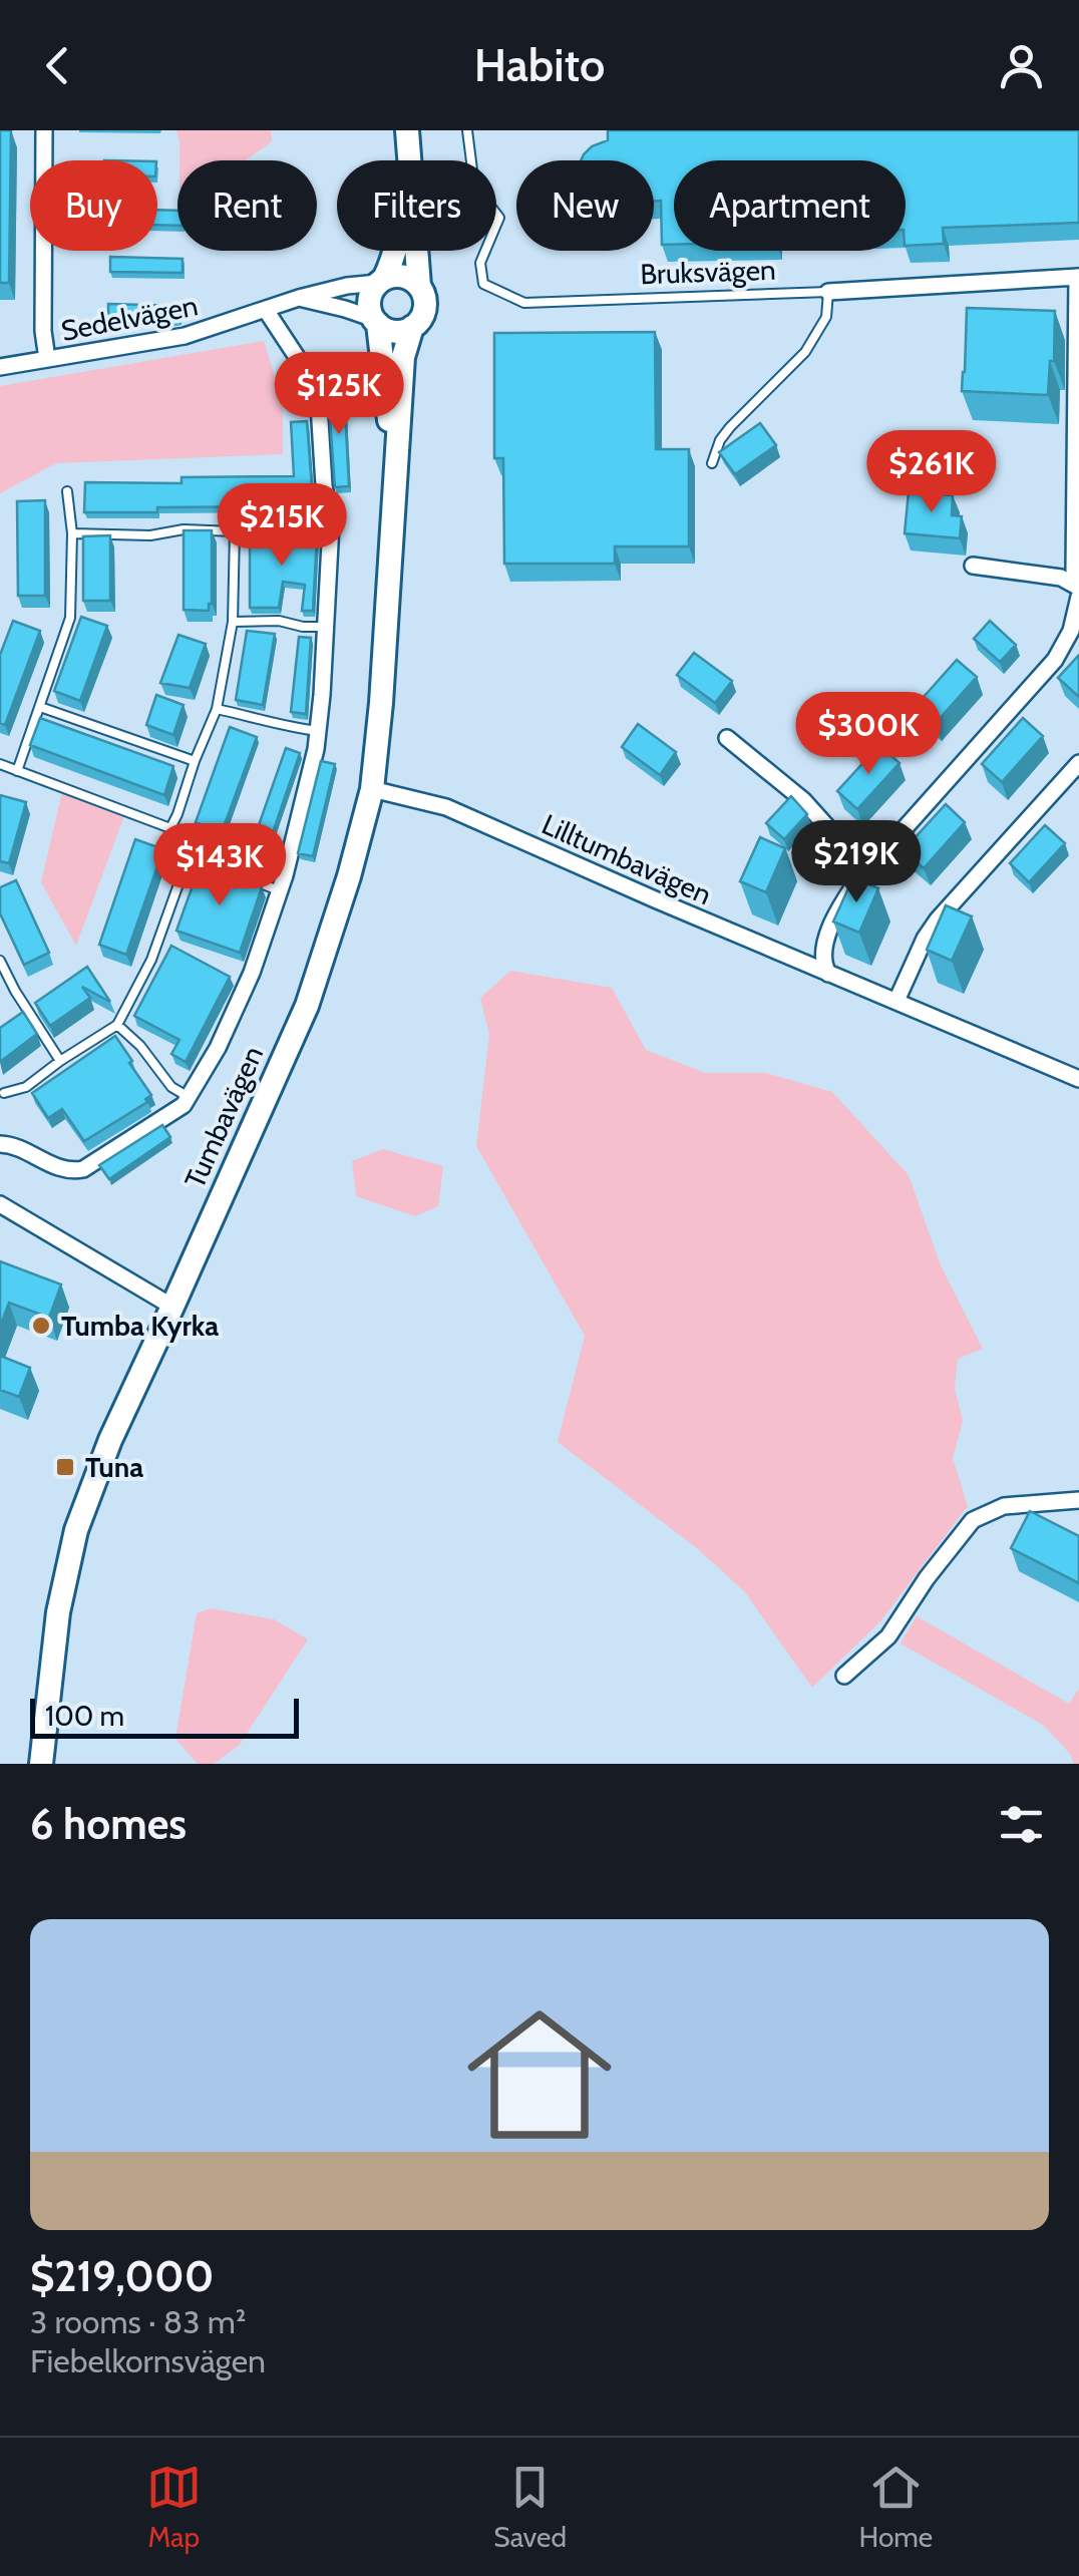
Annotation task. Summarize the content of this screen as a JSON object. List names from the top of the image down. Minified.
{"streets":{"main road":["Tumbavägen"],"street":["Bruksvägen","Sedelvägen","Lilltumbavägen"]},"crossings":[["Sedelvägen","Tumbavägen"],["Lilltumbavägen","Tumbavägen"]],"places":{"other":["Tumba Kyrka"],"transit":["Tuna"]},"scale_bar":"100 m","page":{"header":"Habito","chip":["Buy","Rent","Filters","New","Apartment"],"price":["$125K","$261K","$215K","$300K","$219K","$143K"],"scale":"100 m","heading":"6 homes","list":[{"name":"$219,000","note":"3 rooms · 83 m² · Fiebelkornsvägen"}],"tabs":["Map","Saved","Home"]}}
